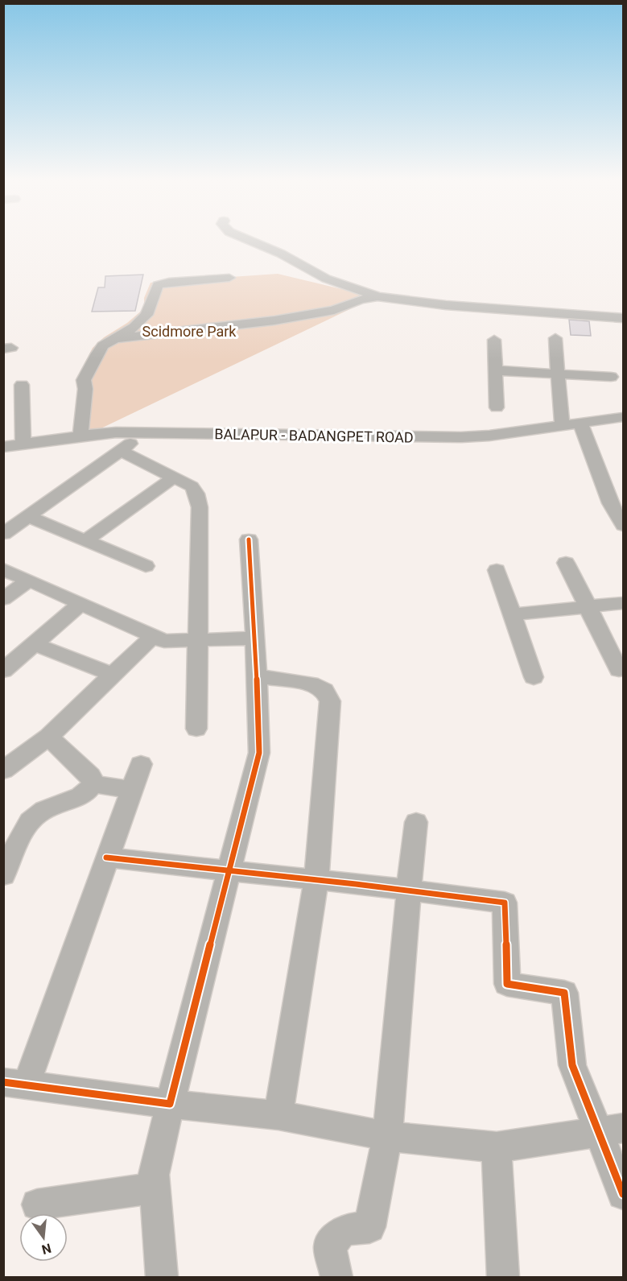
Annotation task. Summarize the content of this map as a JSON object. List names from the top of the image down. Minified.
{"streets":{"street":["BALAPUR - BADANGPET ROAD"]},"parks":["Scidmore Park"],"north":"bottom"}
